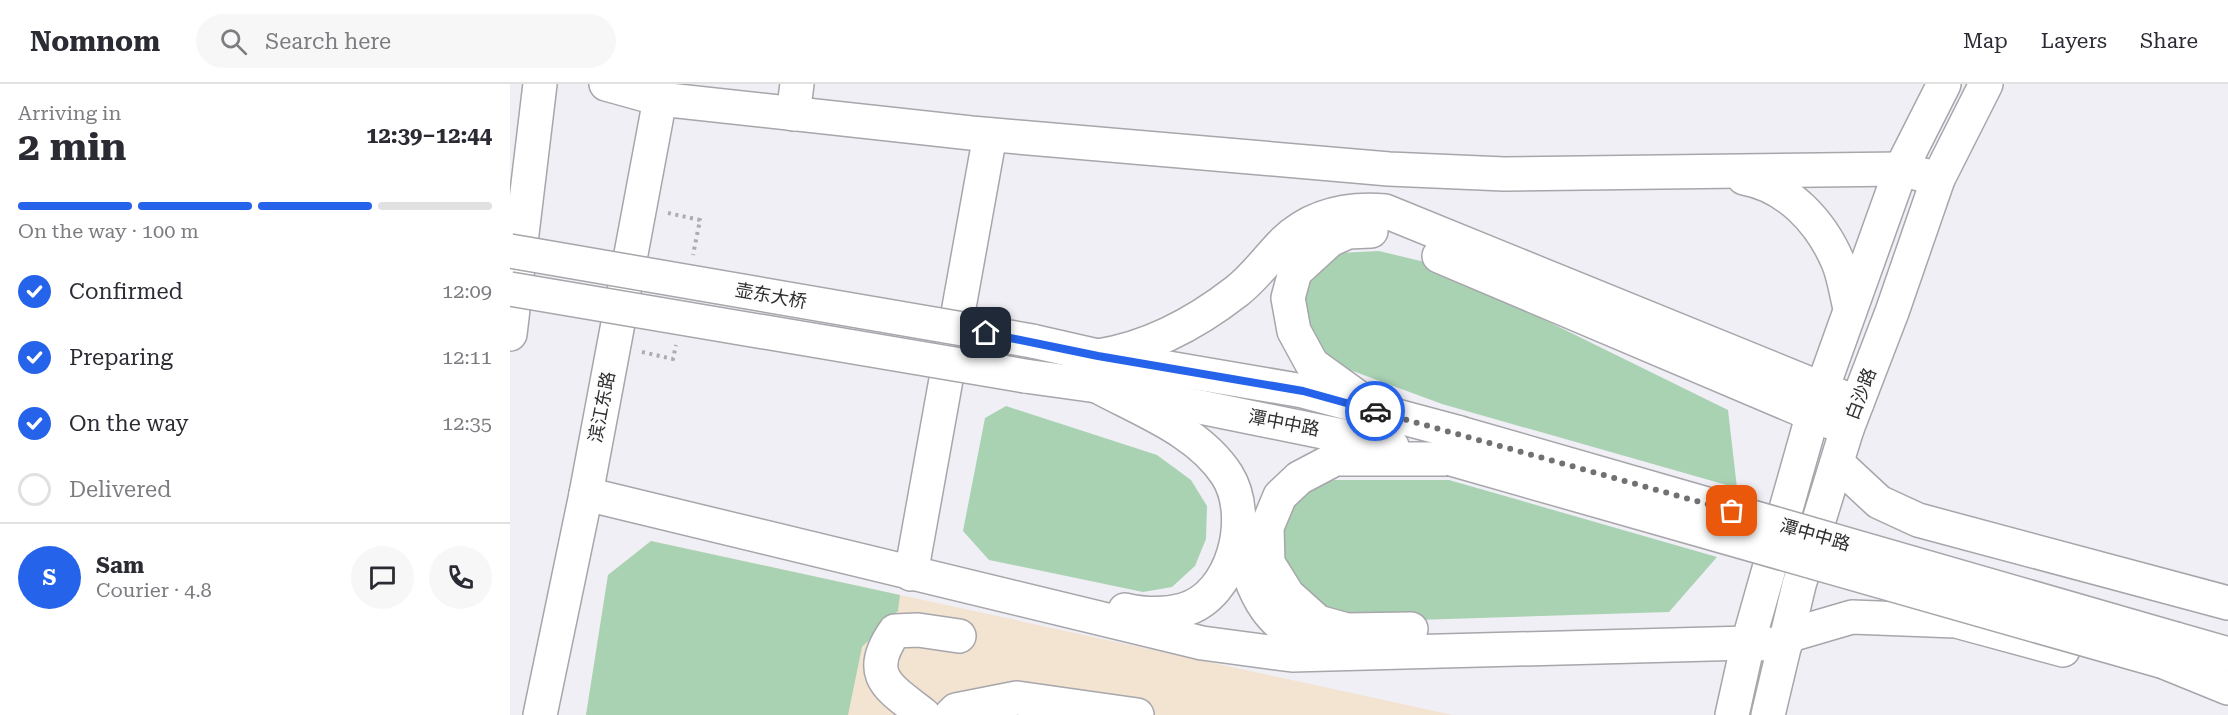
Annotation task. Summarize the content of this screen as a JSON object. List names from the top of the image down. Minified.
{"streets":{"main road":["壶东大桥","白沙路","滨江东路","潭中中路"]},"crossings":[["壶东大桥","潭中中路"]],"page":{"header":"Nomnom","search":"Search here","nav":["Map","Layers","Share"],"heading":["2 min","Arriving in","12:39–12:44"],"panel":["Sam","Courier · 4.8"],"bar":"On the way · 100 m","list":[["Confirmed","12:09"],["Preparing","12:11"],["On the way","12:35"],"Delivered"],"round":"S"}}
